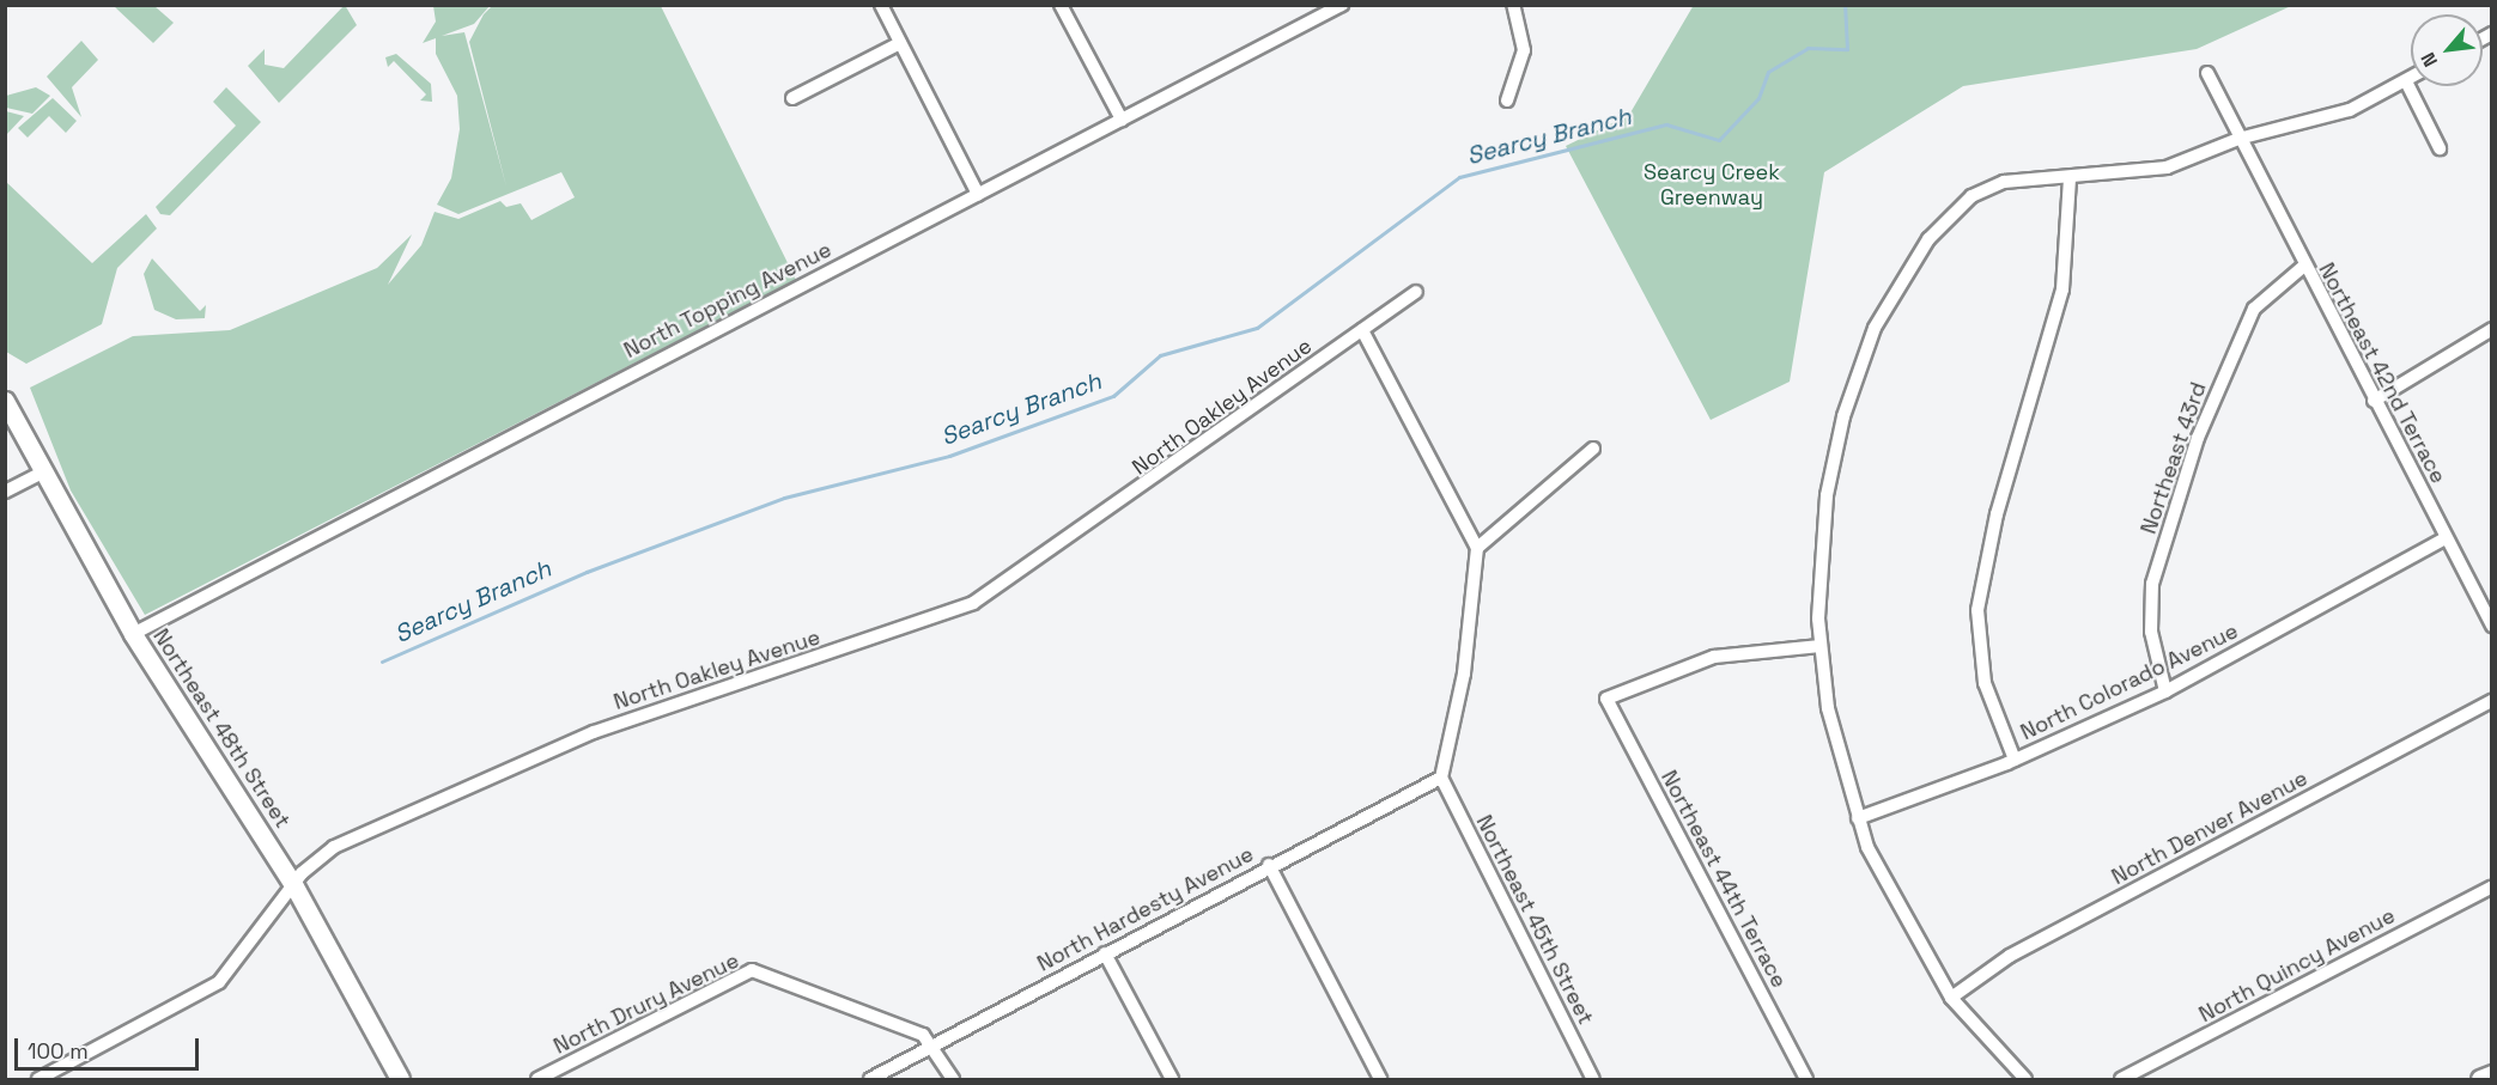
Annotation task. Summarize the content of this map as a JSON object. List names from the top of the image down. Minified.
{"streets":{"street":["North Topping Avenue","Northeast 42nd Terrace","North Oakley Avenue","Northeast 43rd","North Colorado Avenue","Northeast 48th Street","North Denver Avenue","Northeast 44th Terrace","North Hardesty Avenue","Northeast 45th Street","North Quincy Avenue","North Drury Avenue"]},"crossings":[["North Topping Avenue","Northeast 48th Street"],["Northeast 42nd Terrace","Northeast 43rd"],["Northeast 42nd Terrace","North Colorado Avenue"],["North Oakley Avenue","Northeast 48th Street"],["Northeast 43rd","North Colorado Avenue"],["North Hardesty Avenue","Northeast 45th Street"],["North Hardesty Avenue","North Drury Avenue"]],"water":["Searcy Branch"],"parks":["Searcy Creek Greenway"],"scale_bar":"100 m","north":"bottom left"}
